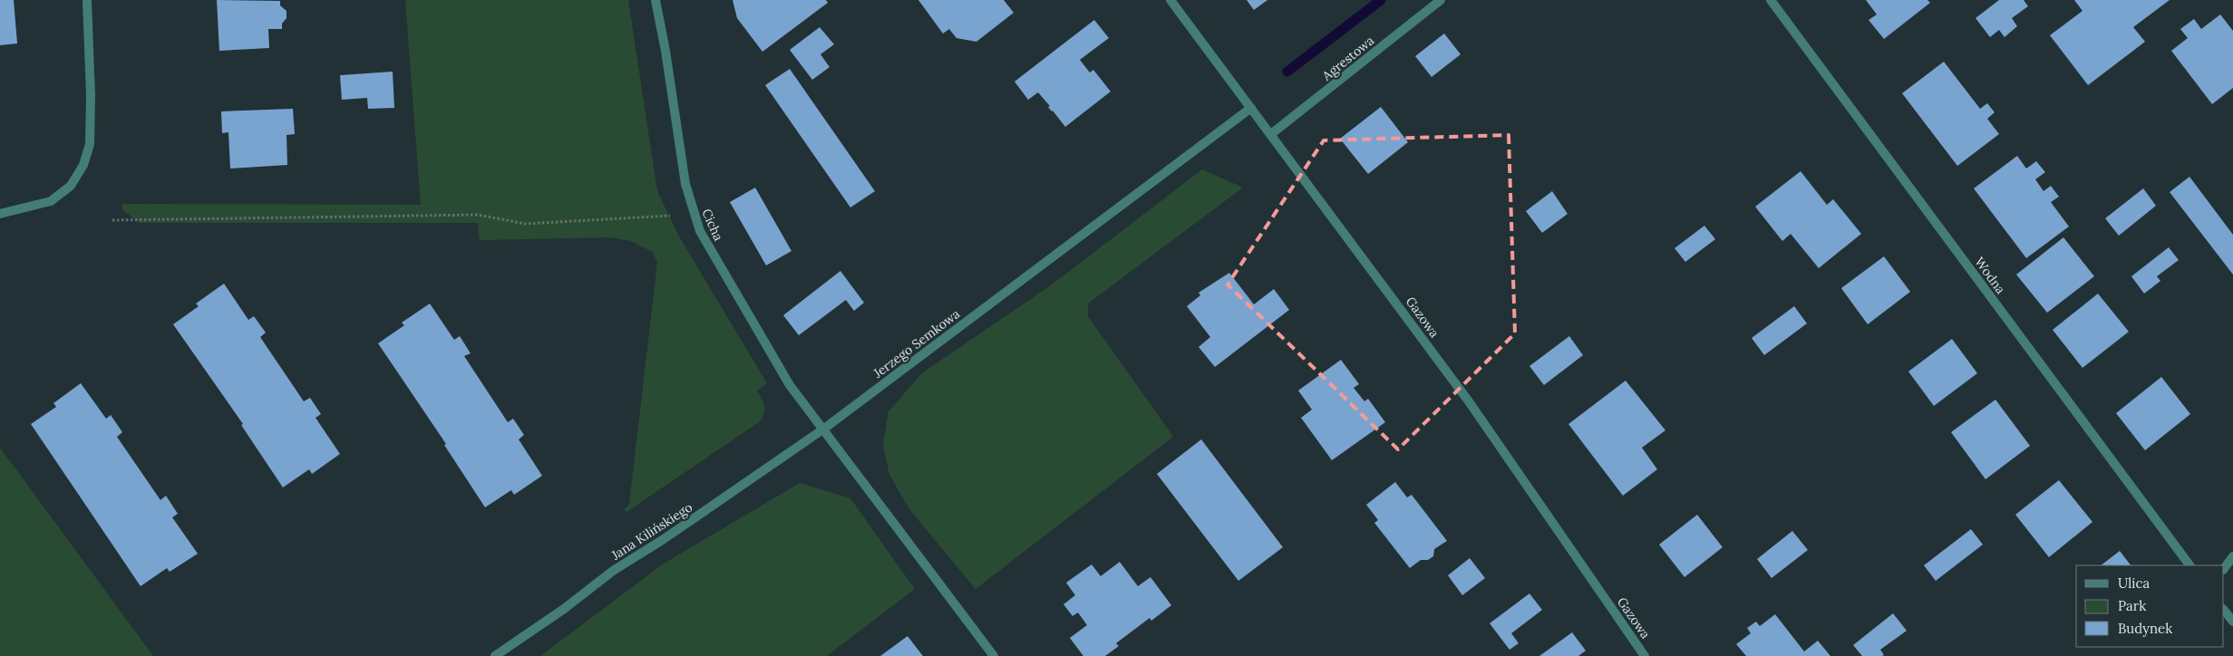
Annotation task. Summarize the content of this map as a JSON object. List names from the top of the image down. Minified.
{"streets":{"street":["Agrestowa","Cicha","Wodna","Gazowa","Jerzego Semkowa","Jana Kilińskiego"]},"crossings":[["Agrestowa","Gazowa"],["Cicha","Jerzego Semkowa"],["Cicha","Jana Kilińskiego"],["Gazowa","Jerzego Semkowa"],["Jerzego Semkowa","Jana Kilińskiego"]],"legend":["Ulica","Park","Budynek"]}
